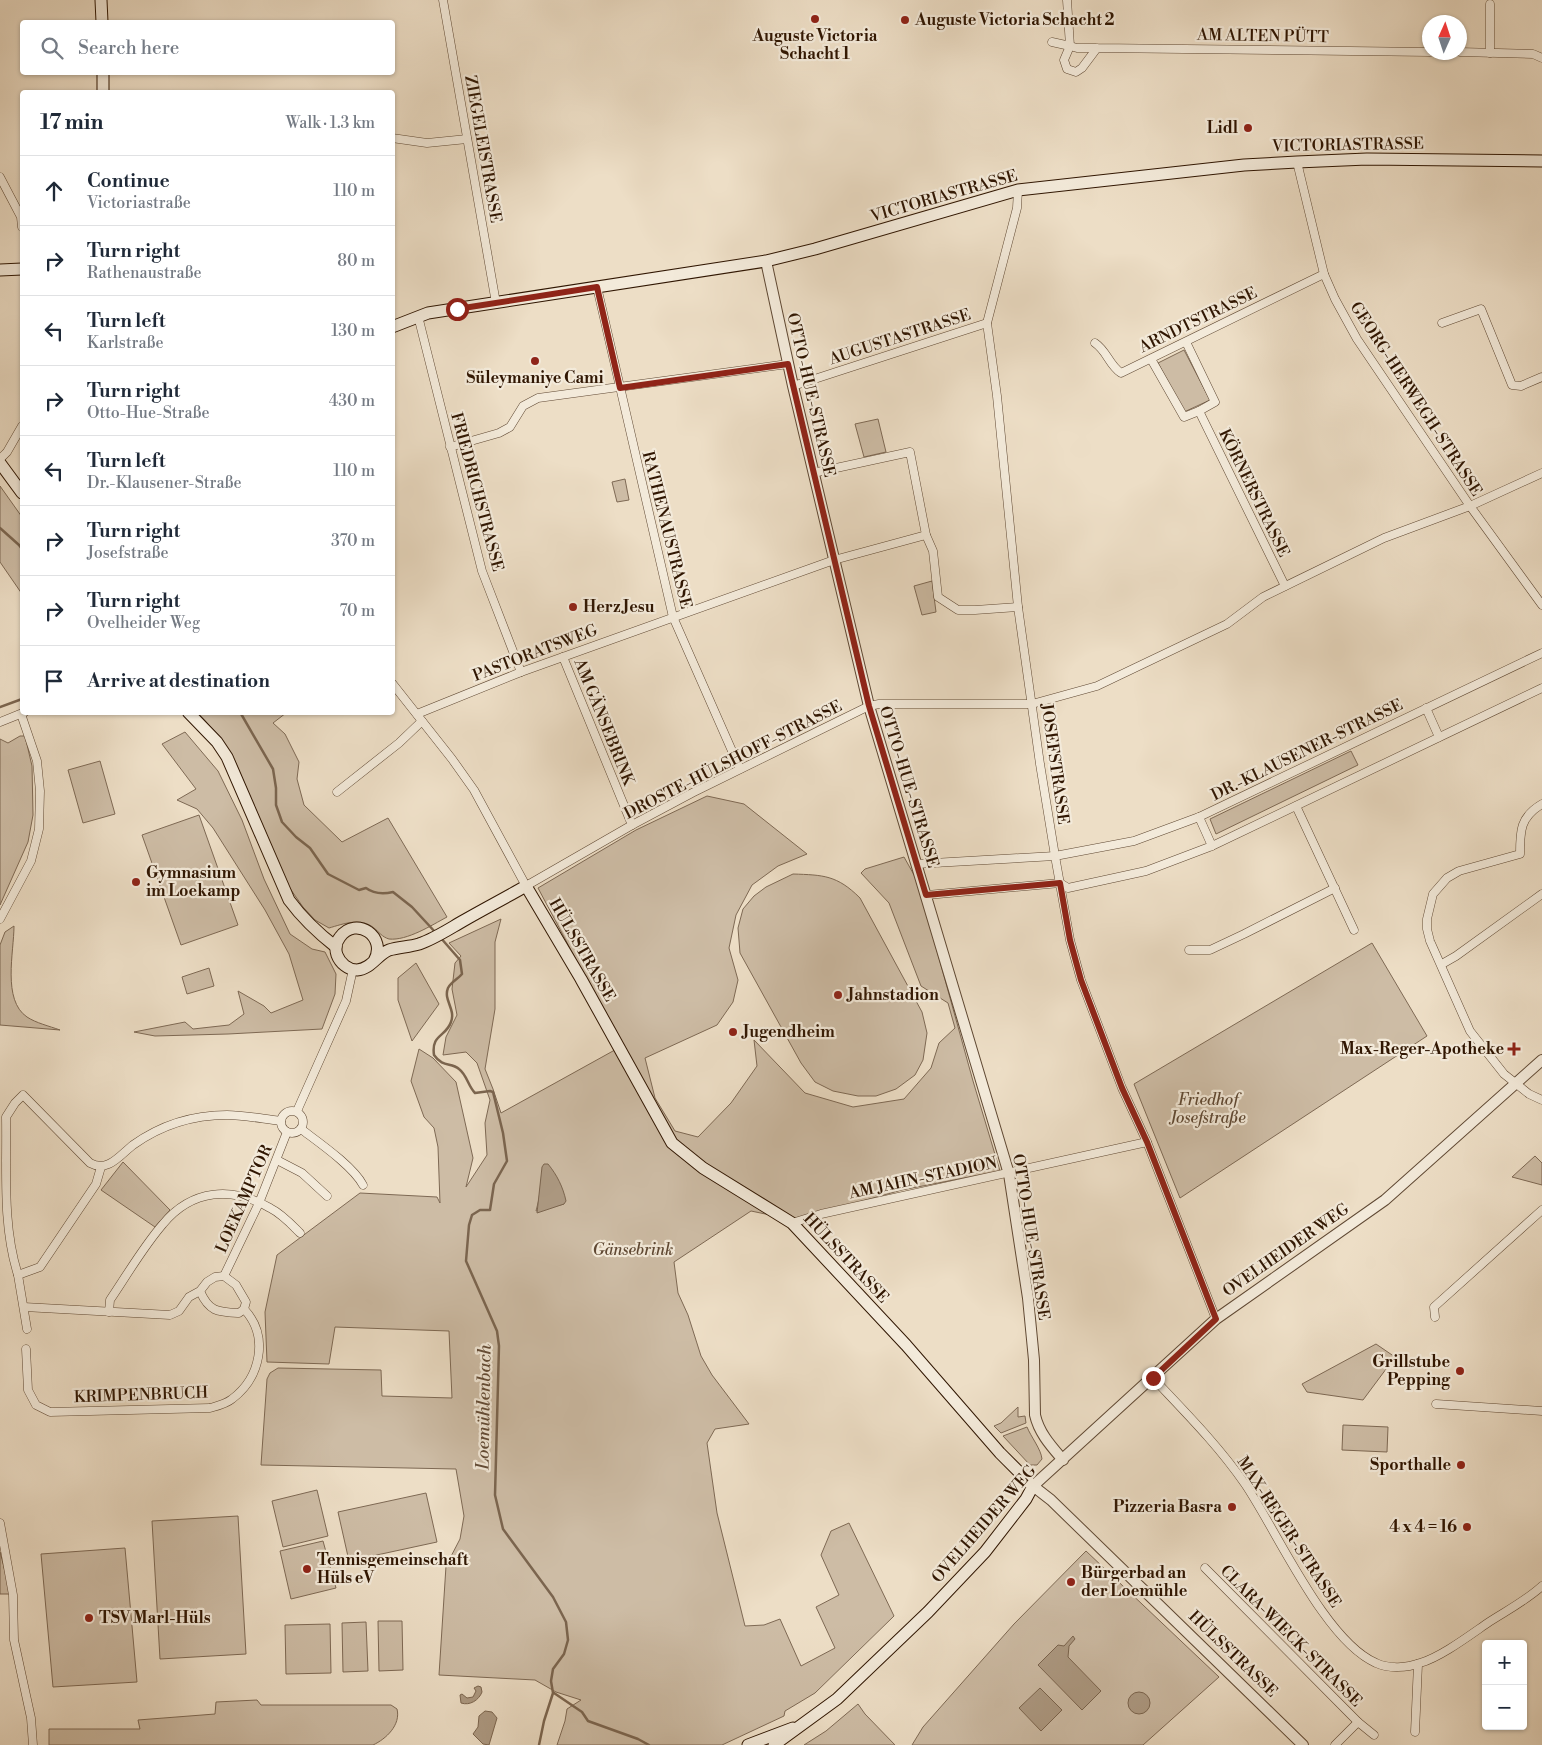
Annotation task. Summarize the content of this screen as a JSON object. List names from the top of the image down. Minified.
{"streets":{"main road":["VICTORIASTRASSE","HÜLSSTRASSE","OVELHEIDER WEG"],"street":["AM ALTEN PÜTT","ZIEGELEISTRASSE","ARNDTSTRASSE","AUGUSTASTRASSE","OTTO-HUE-STRASSE","GEORG-HERWEGH-STRASSE","FRIEDRICHSTRASSE","KÖRNERSTRASSE","RATHENAUSTRASSE","PASTORATSWEG","AM GÄNSEBRINK","DR.-KLAUSENER-STRASSE","DROSTE-HÜLSHOFF-STRASSE","JOSEFSTRASSE","AM JAHN-STADION","LOEKAMPTOR","KRIMPENBRUCH","MAX-REGER-STRASSE","CLARA-WIECK-STRASSE"]},"crossings":[["VICTORIASTRASSE","ZIEGELEISTRASSE"],["VICTORIASTRASSE","OTTO-HUE-STRASSE"],["VICTORIASTRASSE","GEORG-HERWEGH-STRASSE"],["VICTORIASTRASSE","FRIEDRICHSTRASSE"],["VICTORIASTRASSE","RATHENAUSTRASSE"],["VICTORIASTRASSE","JOSEFSTRASSE"],["ARNDTSTRASSE","GEORG-HERWEGH-STRASSE"],["AUGUSTASTRASSE","OTTO-HUE-STRASSE"],["AUGUSTASTRASSE","JOSEFSTRASSE"],["OTTO-HUE-STRASSE","PASTORATSWEG"],["OTTO-HUE-STRASSE","DR.-KLAUSENER-STRASSE"],["OTTO-HUE-STRASSE","DROSTE-HÜLSHOFF-STRASSE"],["OTTO-HUE-STRASSE","AM JAHN-STADION"],["OTTO-HUE-STRASSE","OVELHEIDER WEG"],["GEORG-HERWEGH-STRASSE","DROSTE-HÜLSHOFF-STRASSE"],["FRIEDRICHSTRASSE","PASTORATSWEG"],["KÖRNERSTRASSE","DROSTE-HÜLSHOFF-STRASSE"],["RATHENAUSTRASSE","PASTORATSWEG"],["RATHENAUSTRASSE","DROSTE-HÜLSHOFF-STRASSE"],["PASTORATSWEG","AM GÄNSEBRINK"],["PASTORATSWEG","HÜLSSTRASSE"],["AM GÄNSEBRINK","DROSTE-HÜLSHOFF-STRASSE"],["DR.-KLAUSENER-STRASSE","JOSEFSTRASSE"],["DROSTE-HÜLSHOFF-STRASSE","JOSEFSTRASSE"],["DROSTE-HÜLSHOFF-STRASSE","HÜLSSTRASSE"],["JOSEFSTRASSE","AM JAHN-STADION"],["JOSEFSTRASSE","OVELHEIDER WEG"],["HÜLSSTRASSE","AM JAHN-STADION"],["HÜLSSTRASSE","OVELHEIDER WEG"],["LOEKAMPTOR","KRIMPENBRUCH"],["OVELHEIDER WEG","MAX-REGER-STRASSE"]],"water":["Loemühlenbach"],"parks":["Friedhof Josefstraße","Gänsebrink"],"places":{"other":["Auguste Victoria Schacht 1","Auguste Victoria Schacht 2","Lidl","Süleymaniye Cami","Herz Jesu","Gymnasium im Loekamp","Jahnstadion","Jugendheim","Grillstube Pepping","Sporthalle","Pizzeria Basra","4 x 4 = 16","Tennisgemeinschaft Hüls eV","Bürgerbad an der Loemühle","TSV Marl-Hüls"],"health":["Max-Reger-Apotheke"]},"north":"top","page":{"search":"Search here","heading":["17 min","Walk · 1.3 km"],"list":[["Continue","Victoriastraße","110 m"],["Turn right","Rathenaustraße","80 m"],["Turn left","Karlstraße","130 m"],["Turn right","Otto-Hue-Straße","430 m"],["Turn left","Dr.-Klausener-Straße","110 m"],["Turn right","Josefstraße","370 m"],["Turn right","Ovelheider Weg","70 m"],"Arrive at destination"],"map_buttons":["+","−"]}}
